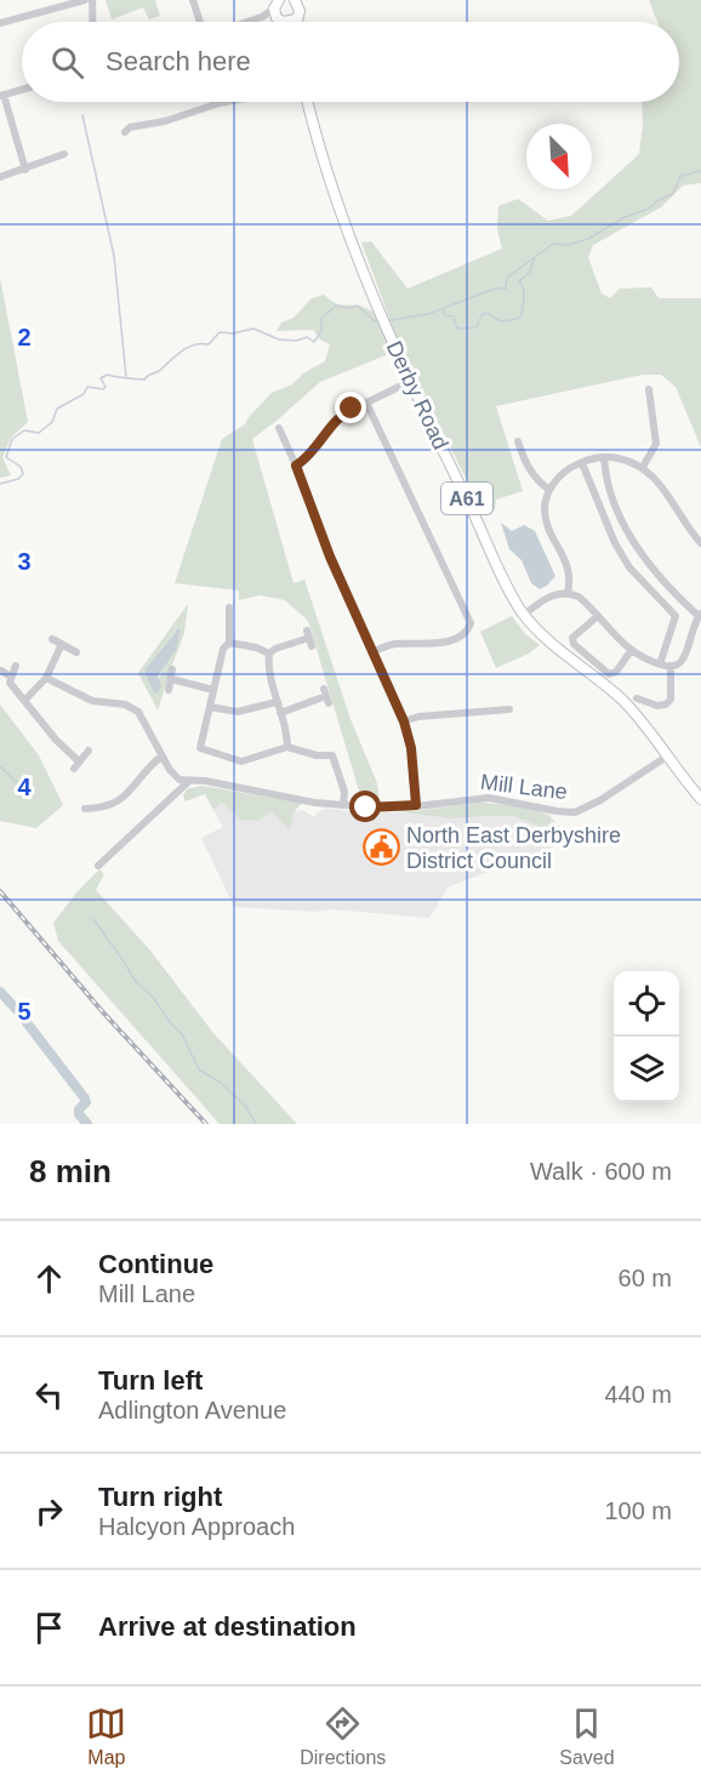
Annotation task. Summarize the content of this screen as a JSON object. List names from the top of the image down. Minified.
{"streets":{"highway":["Derby Road","A61"],"street":["Mill Lane"]},"crossings":[["Derby Road","Mill Lane"]],"places":{"public building":["North East Derbyshire District Council"]},"north":"bottom right","page":{"search":"Search here","heading":["8 min","Walk · 600 m"],"list":[["Continue","Mill Lane","60 m"],["Turn left","Adlington Avenue","440 m"],["Turn right","Halcyon Approach","100 m"],"Arrive at destination"],"nav":["Map","Directions","Saved"]},"grid":{"rows":["2","3","4","5"]}}
